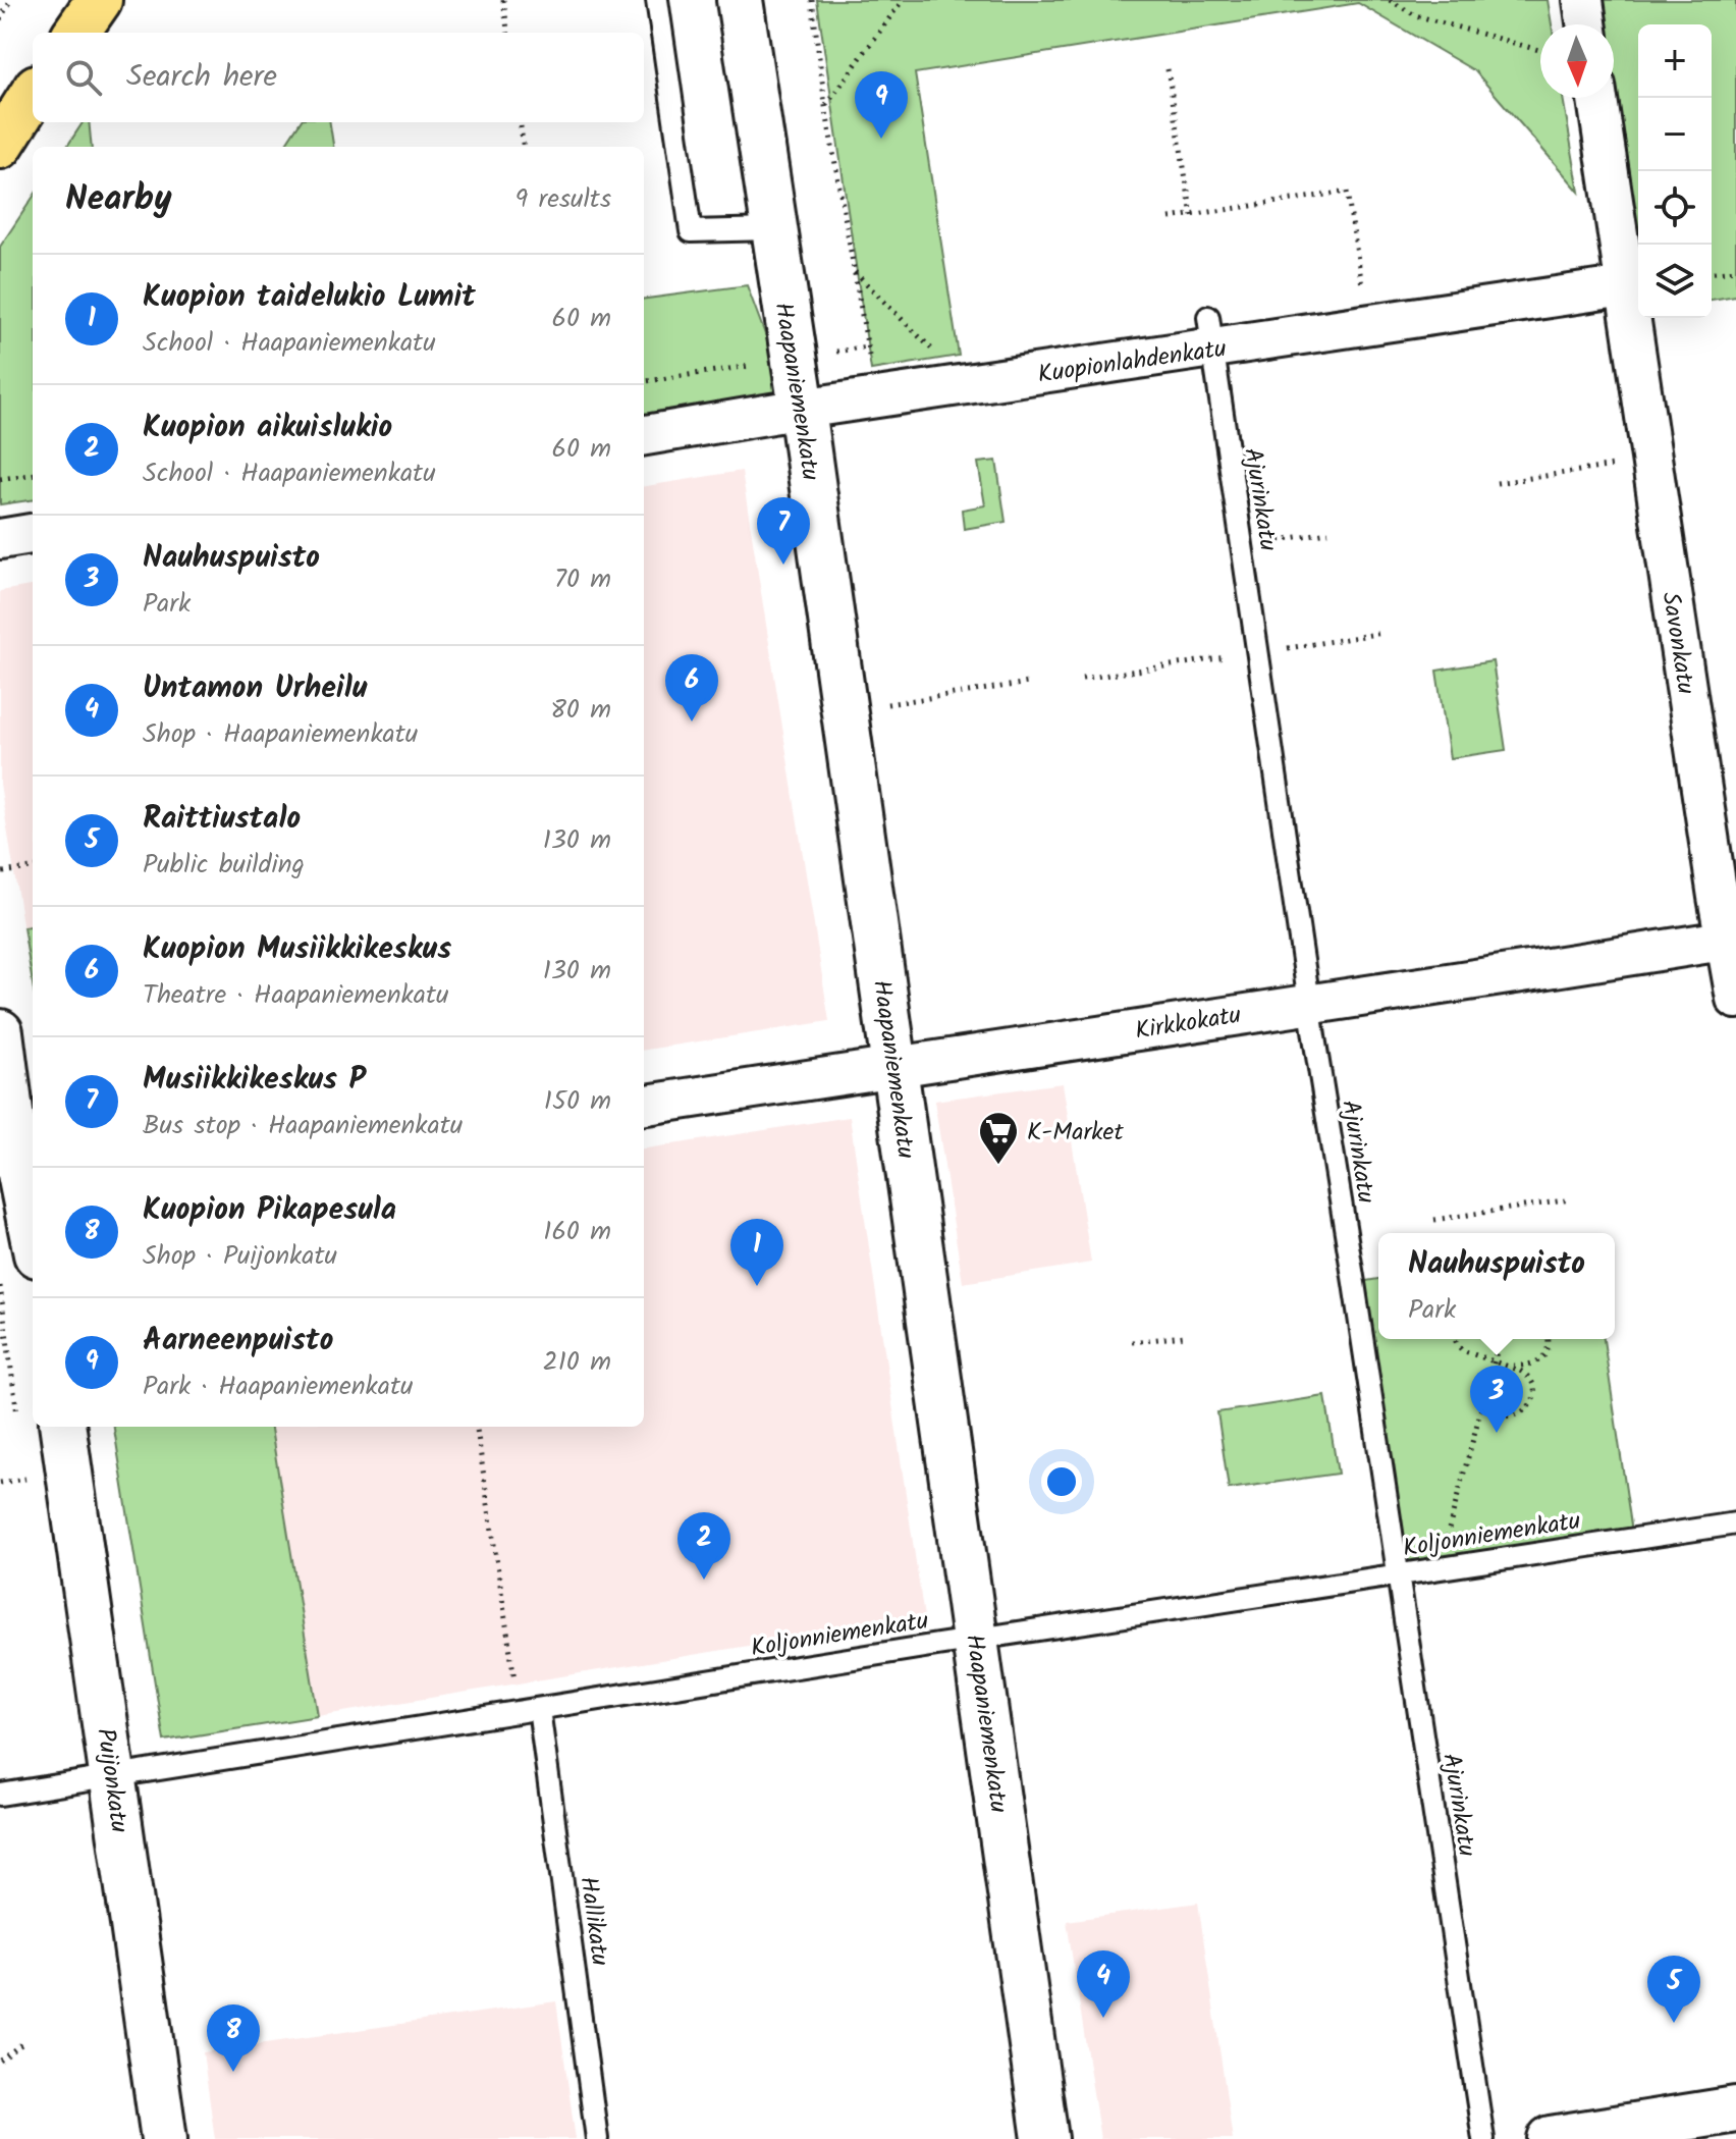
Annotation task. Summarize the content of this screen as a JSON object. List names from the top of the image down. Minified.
{"streets":{"main road":["Haapaniemenkatu","Puijonkatu"],"street":["Kuopionlahdenkatu","Savonkatu","Kirkkokatu"],"lane":["Ajurinkatu","Koljonniemenkatu","Hallikatu"]},"crossings":[["Kuopionlahdenkatu","Haapaniemenkatu"],["Kuopionlahdenkatu","Ajurinkatu"],["Kuopionlahdenkatu","Savonkatu"],["Haapaniemenkatu","Kirkkokatu"],["Haapaniemenkatu","Koljonniemenkatu"],["Ajurinkatu","Kirkkokatu"],["Ajurinkatu","Koljonniemenkatu"],["Savonkatu","Kirkkokatu"],["Koljonniemenkatu","Puijonkatu"],["Koljonniemenkatu","Hallikatu"]],"places":{"supermarket":["K-Market"]},"north":"bottom","page":{"map_buttons":["+","−"],"search":"Search here","pins":["9","7","6","1","3","2","4","5","8"],"heading":["Nearby","9 results"],"list":[{"mark":"1","name":"Kuopion taidelukio Lumit","note":"School · Haapaniemenkatu","value":"60 m"},{"mark":"2","name":"Kuopion aikuislukio","note":"School · Haapaniemenkatu","value":"60 m"},{"mark":"3","name":"Nauhuspuisto","note":"Park","value":"70 m"},{"mark":"4","name":"Untamon Urheilu","note":"Shop · Haapaniemenkatu","value":"80 m"},{"mark":"5","name":"Raittiustalo","note":"Public building","value":"130 m"},{"mark":"6","name":"Kuopion Musiikkikeskus","note":"Theatre · Haapaniemenkatu","value":"130 m"},{"mark":"7","name":"Musiikkikeskus P","note":"Bus stop · Haapaniemenkatu","value":"150 m"},{"mark":"8","name":"Kuopion Pikapesula","note":"Shop · Puijonkatu","value":"160 m"},{"mark":"9","name":"Aarneenpuisto","note":"Park · Haapaniemenkatu","value":"210 m"}],"popup":["Nauhuspuisto","Park"]}}
